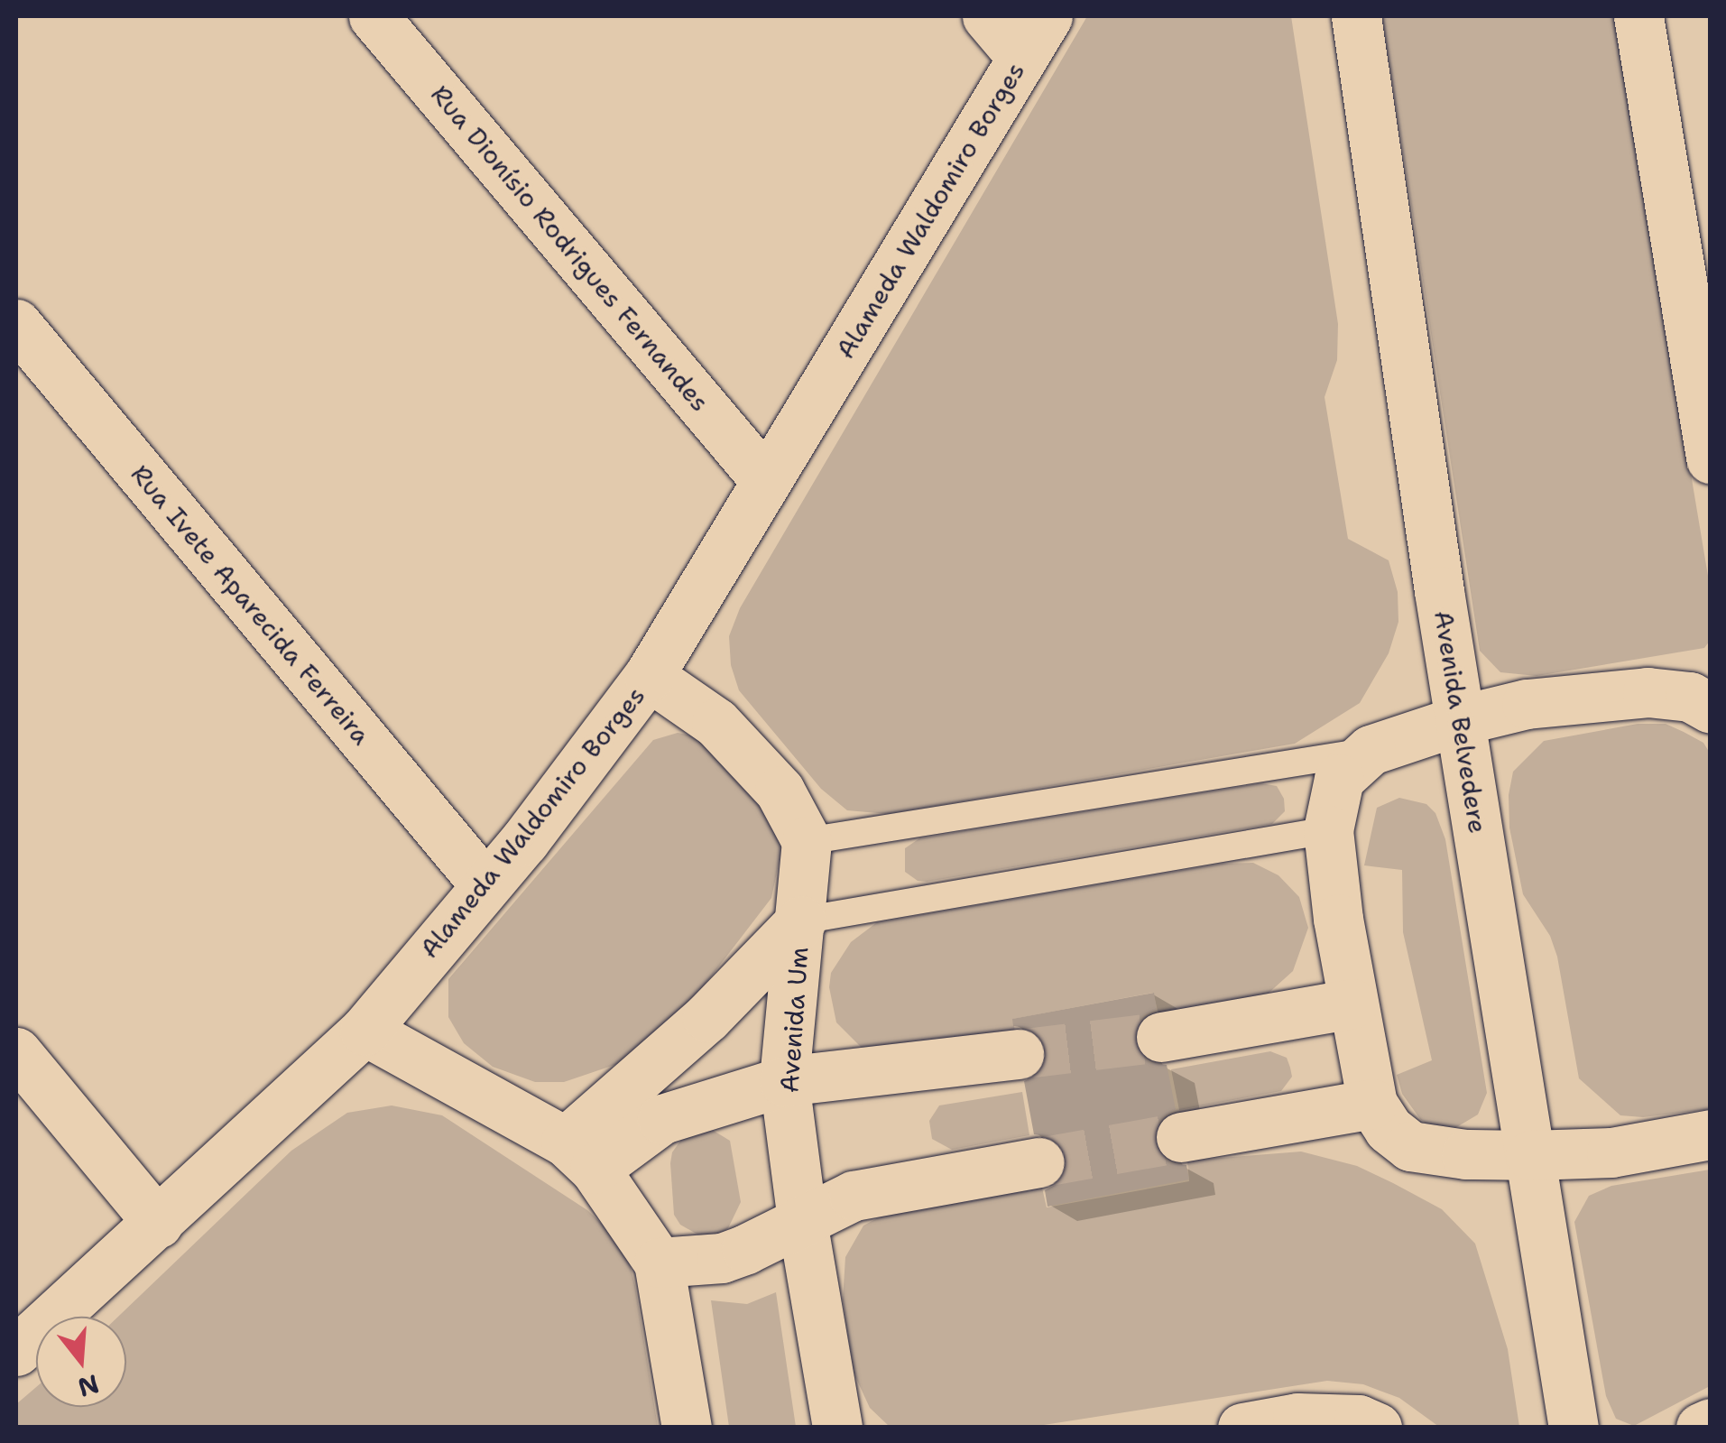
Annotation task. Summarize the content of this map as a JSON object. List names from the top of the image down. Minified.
{"streets":{"street":["Alameda Waldomiro Borges","Rua Dionísio Rodrigues Fernandes","Rua Ivete Aparecida Ferreira","Avenida Belvedere","Avenida Um"]},"crossings":[["Alameda Waldomiro Borges","Rua Dionísio Rodrigues Fernandes"],["Alameda Waldomiro Borges","Rua Ivete Aparecida Ferreira"]],"north":"bottom"}
